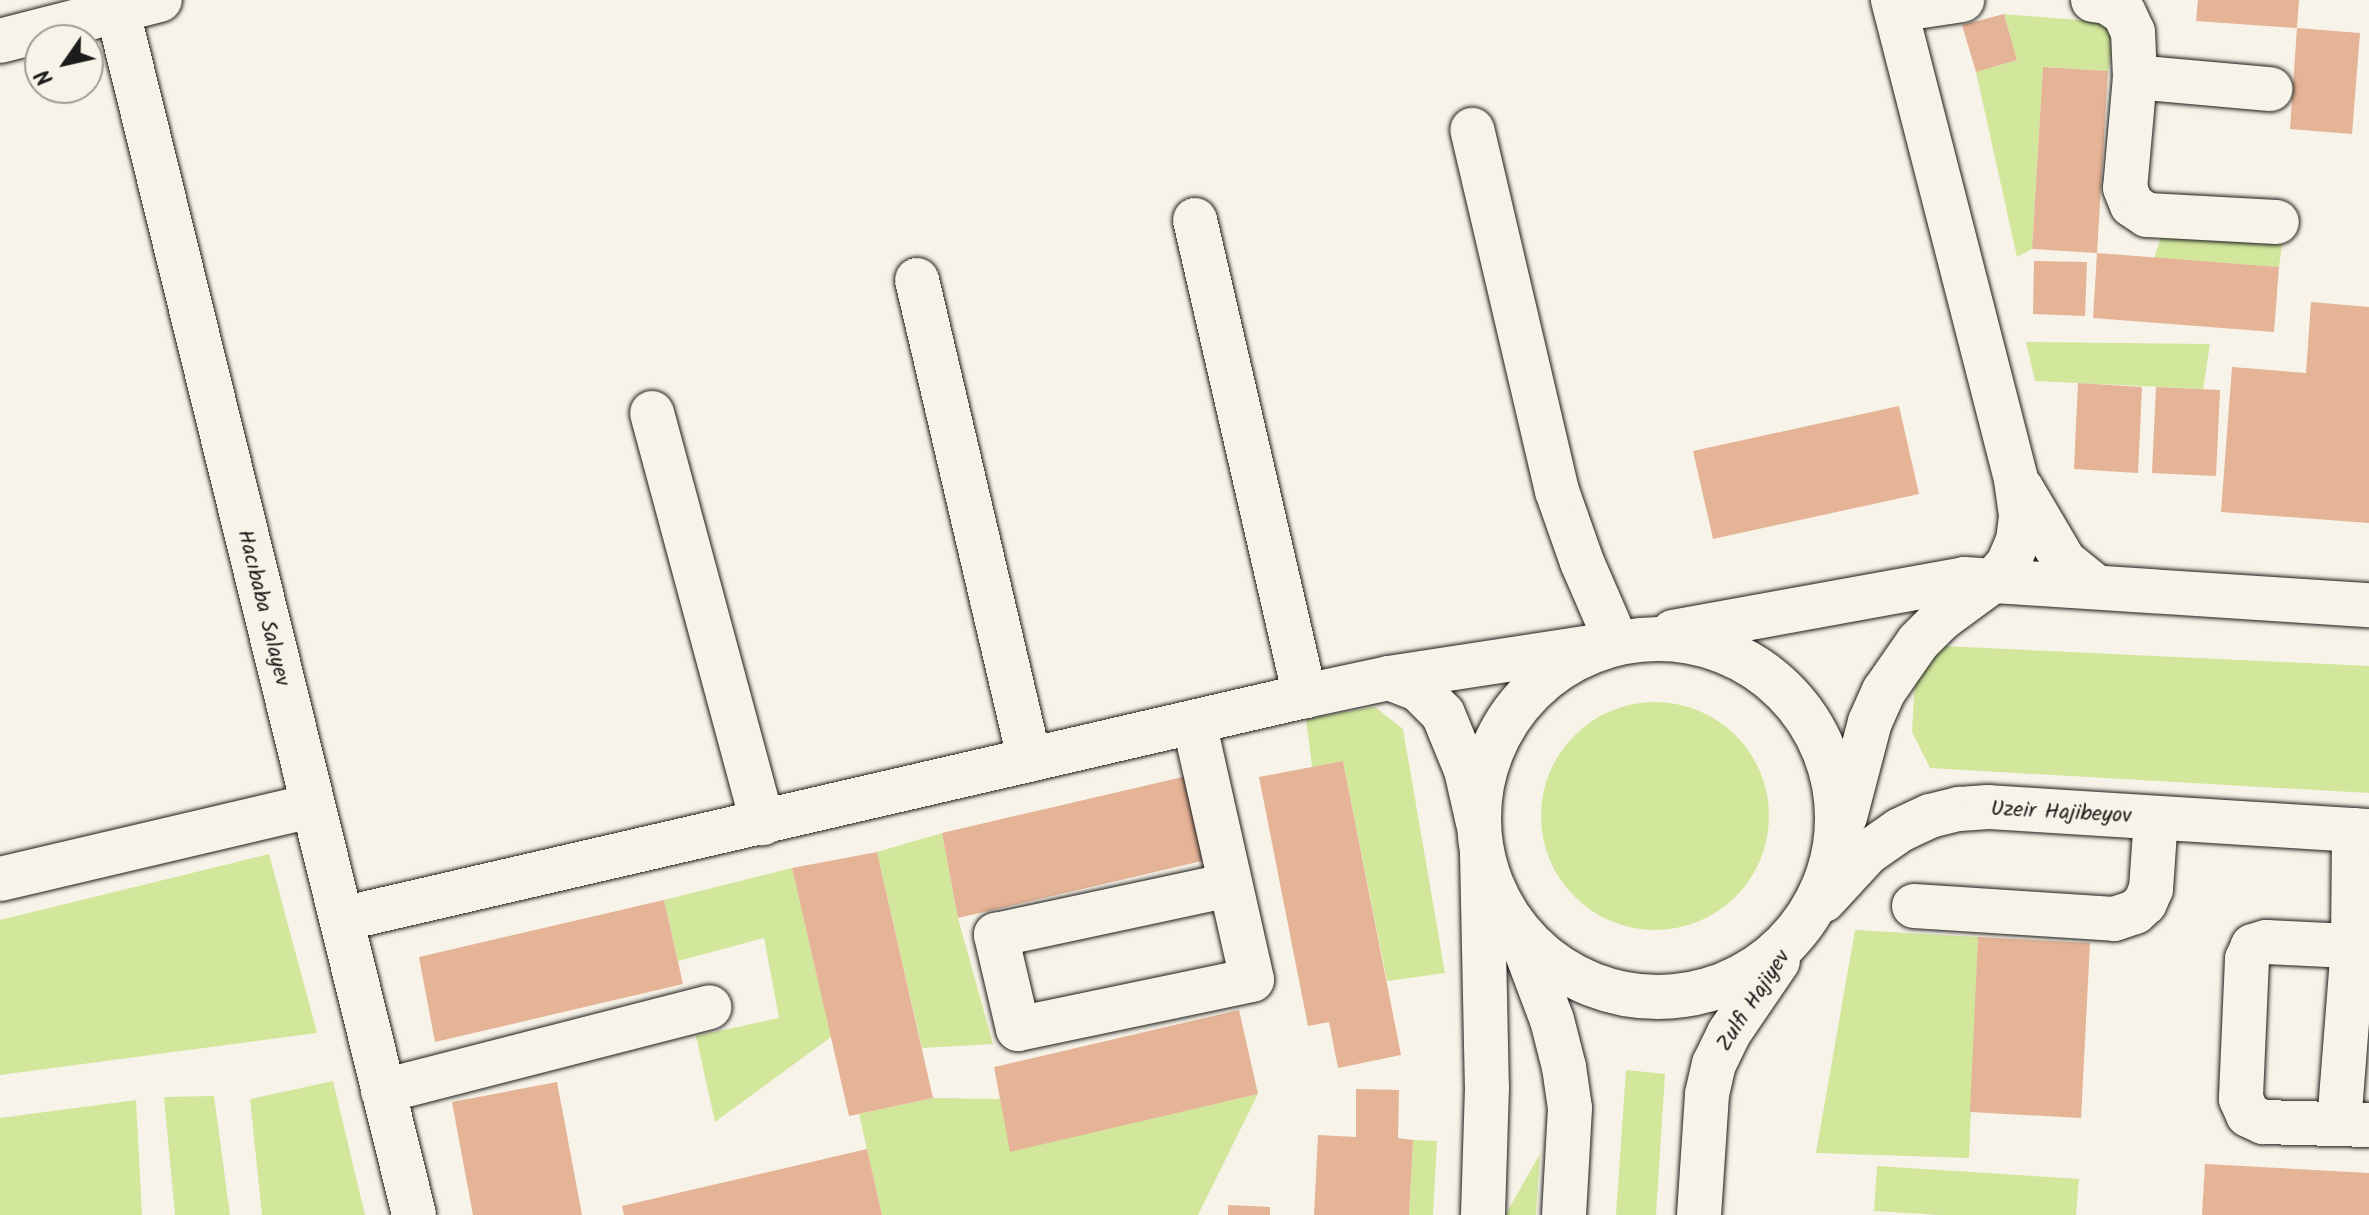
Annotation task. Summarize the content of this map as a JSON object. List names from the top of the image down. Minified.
{"streets":{"street":["Hacıbaba Salayev","Uzeir Hajibeyov","Zulfi Hajiyev"]},"crossings":[["Uzeir Hajibeyov","Zulfi Hajiyev"]],"north":"bottom left"}
